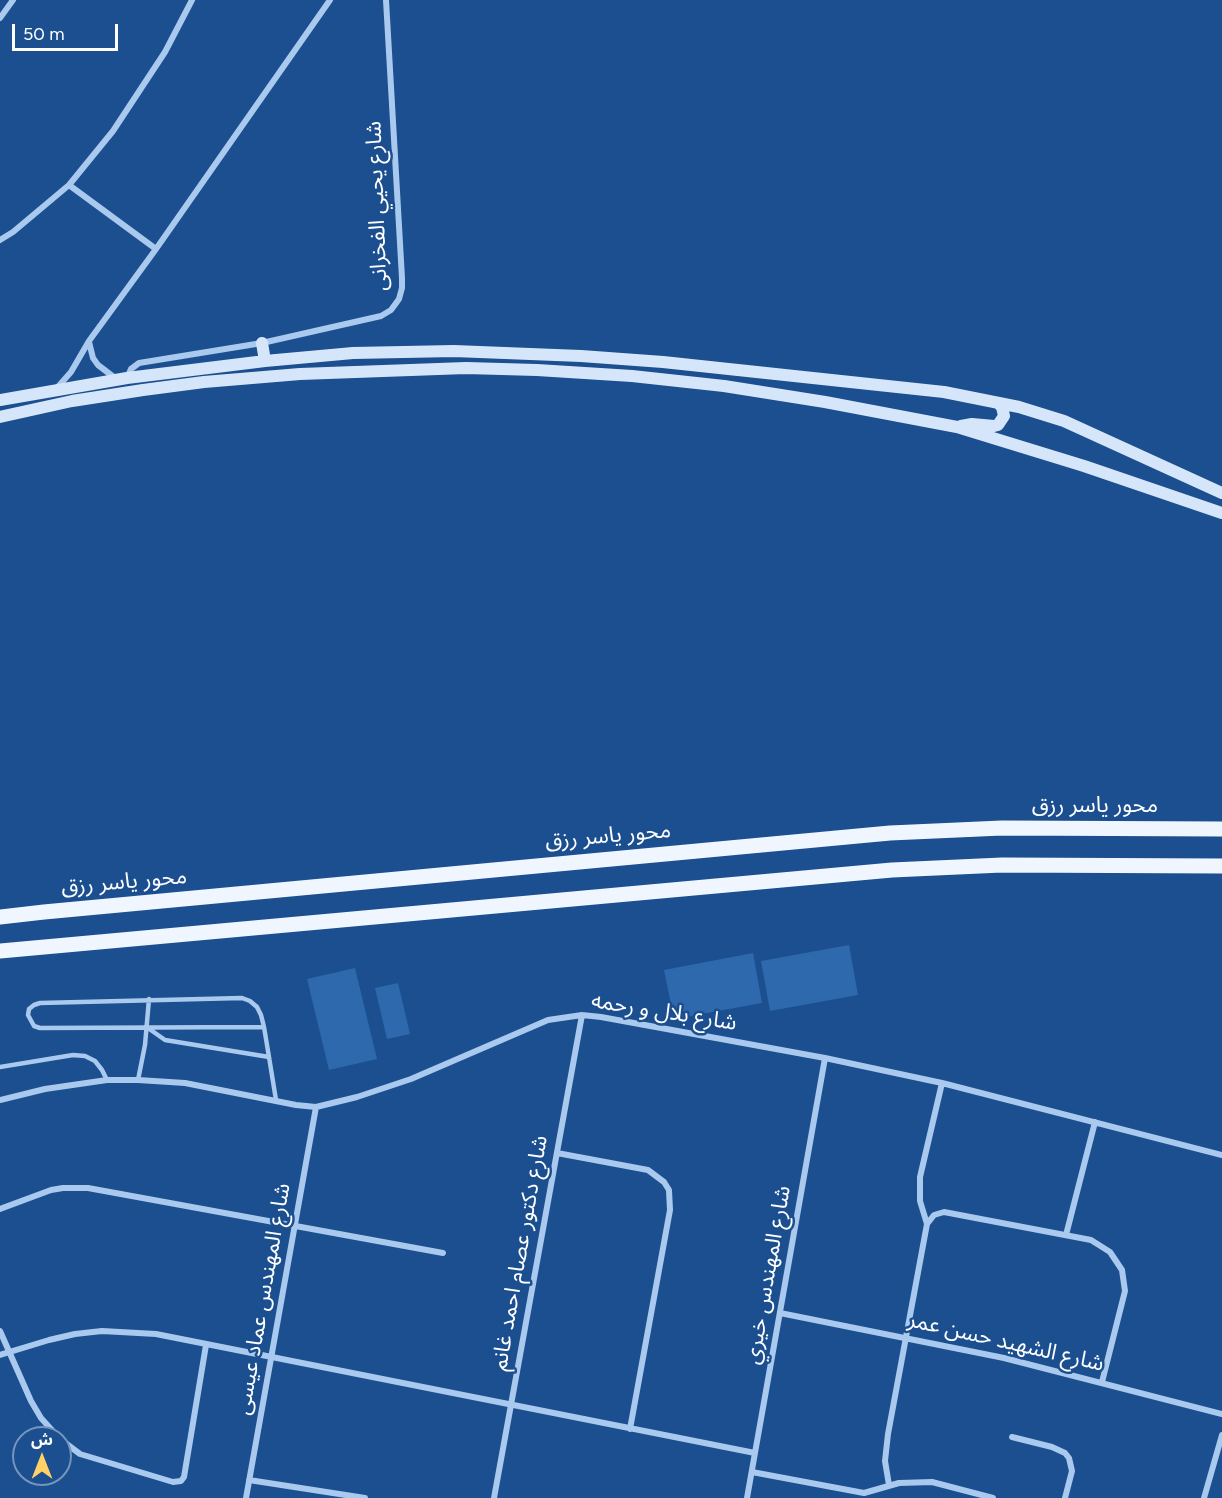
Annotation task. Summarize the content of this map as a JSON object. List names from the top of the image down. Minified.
{"streets":{"main road":["محور ياسر رزق"],"street":["شارع يحيي الفخرانى","شارع بلال و رحمه","شارع دكتور عصام احمد غانم","شارع المهندس خيري","شارع المهندس عماد عيسى","شارع الشهيد حسن عمر"]},"crossings":[["شارع بلال و رحمه","شارع دكتور عصام احمد غانم"],["شارع بلال و رحمه","شارع المهندس خيري"],["شارع بلال و رحمه","شارع المهندس عماد عيسى"],["شارع المهندس خيري","شارع الشهيد حسن عمر"]],"scale_bar":"50 m","north":"top"}
